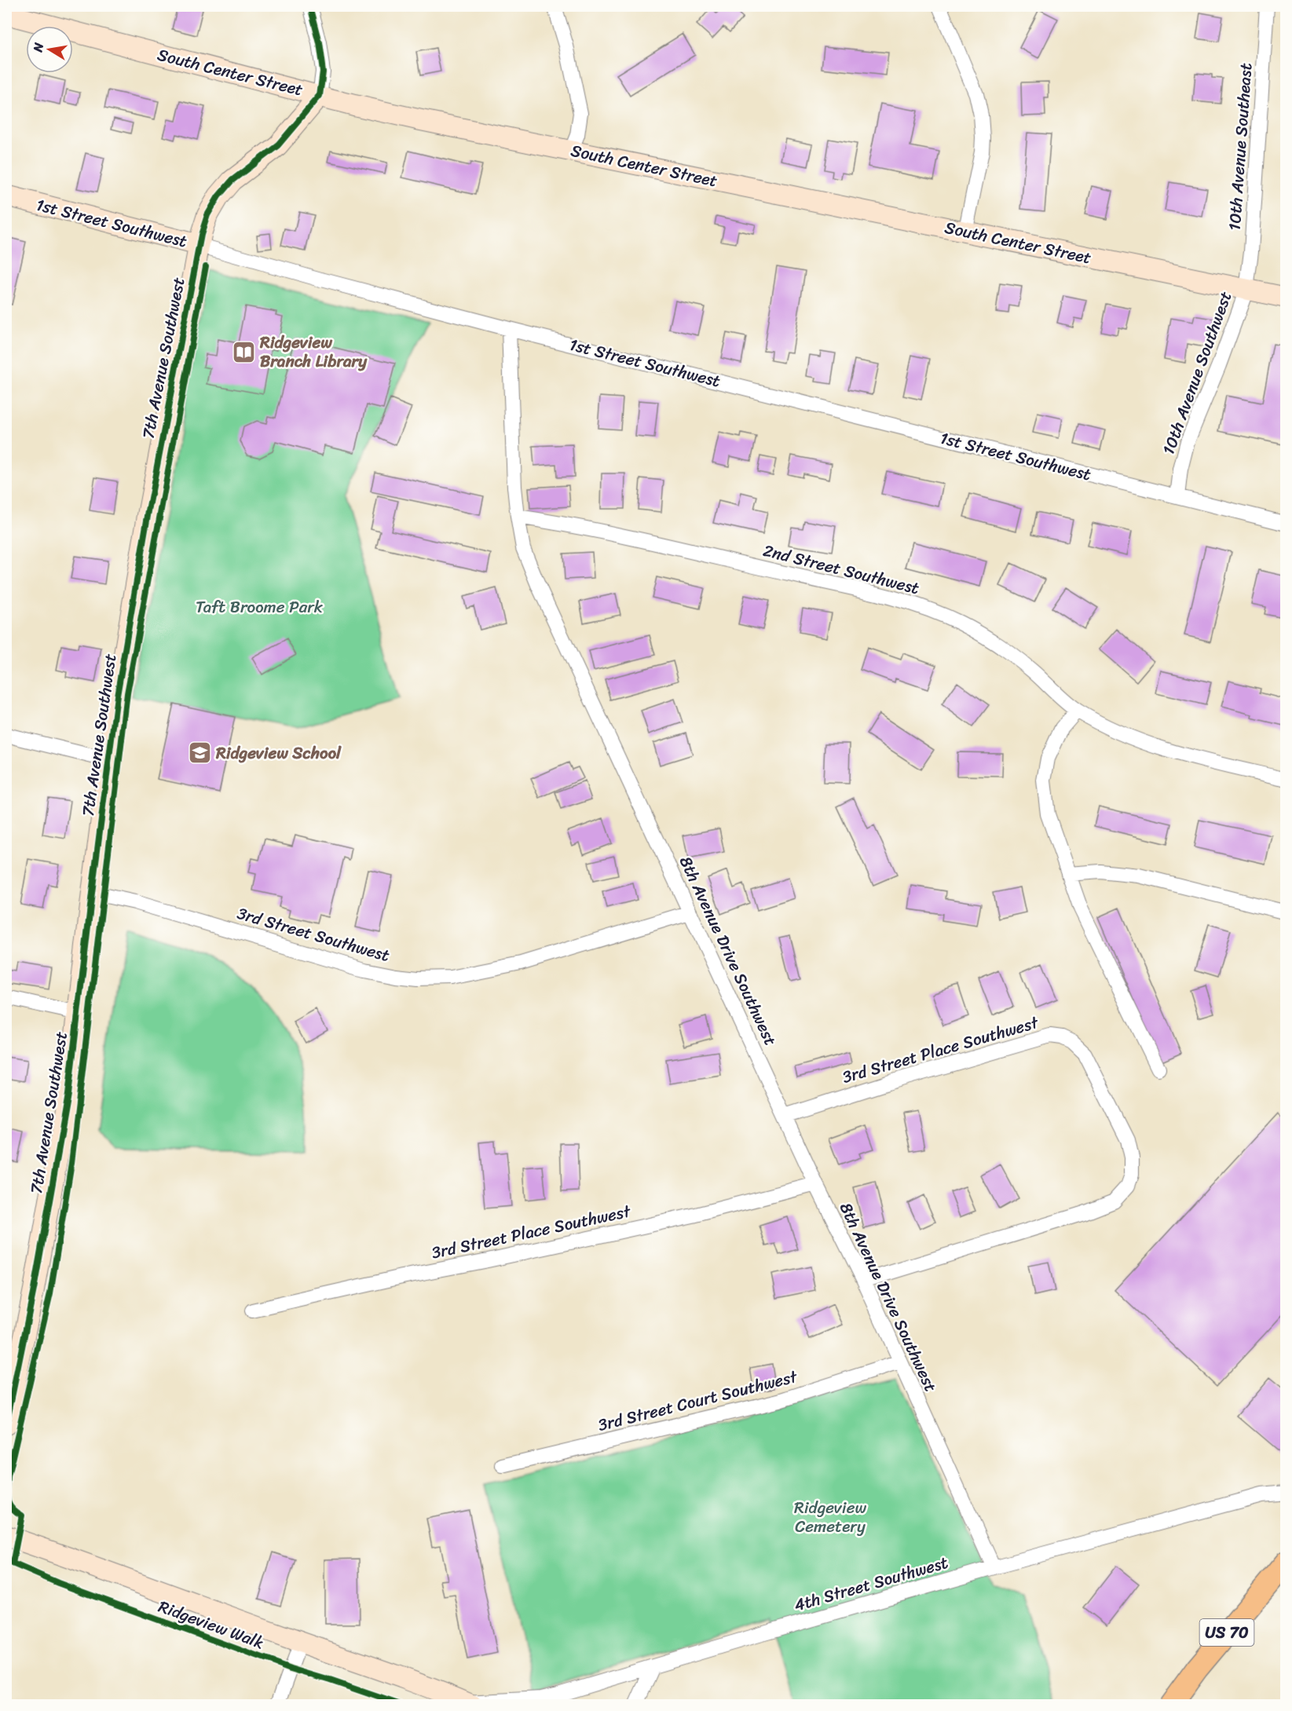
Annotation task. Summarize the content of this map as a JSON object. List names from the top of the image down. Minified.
{"streets":{"main road":["US 70"],"street":["South Center Street","10th Avenue Southeast","1st Street Southwest","7th Avenue Southwest","10th Avenue Southwest","2nd Street Southwest","3rd Street Southwest","8th Avenue Drive Southwest","3rd Street Place Southwest","3rd Street Court Southwest","4th Street Southwest"],"cycle path":["Ridgeview Walk"]},"crossings":[["South Center Street","10th Avenue Southeast"],["South Center Street","7th Avenue Southwest"],["South Center Street","10th Avenue Southwest"],["10th Avenue Southeast","10th Avenue Southwest"],["1st Street Southwest","7th Avenue Southwest"],["1st Street Southwest","10th Avenue Southwest"],["1st Street Southwest","8th Avenue Drive Southwest"],["7th Avenue Southwest","3rd Street Southwest"],["2nd Street Southwest","8th Avenue Drive Southwest"],["3rd Street Southwest","8th Avenue Drive Southwest"],["8th Avenue Drive Southwest","3rd Street Place Southwest"],["8th Avenue Drive Southwest","3rd Street Court Southwest"],["8th Avenue Drive Southwest","4th Street Southwest"]],"parks":["Taft Broome Park","Ridgeview Cemetery"],"places":{"library":["Ridgeview Branch Library"],"school or university":["Ridgeview School"]},"north":"left"}
